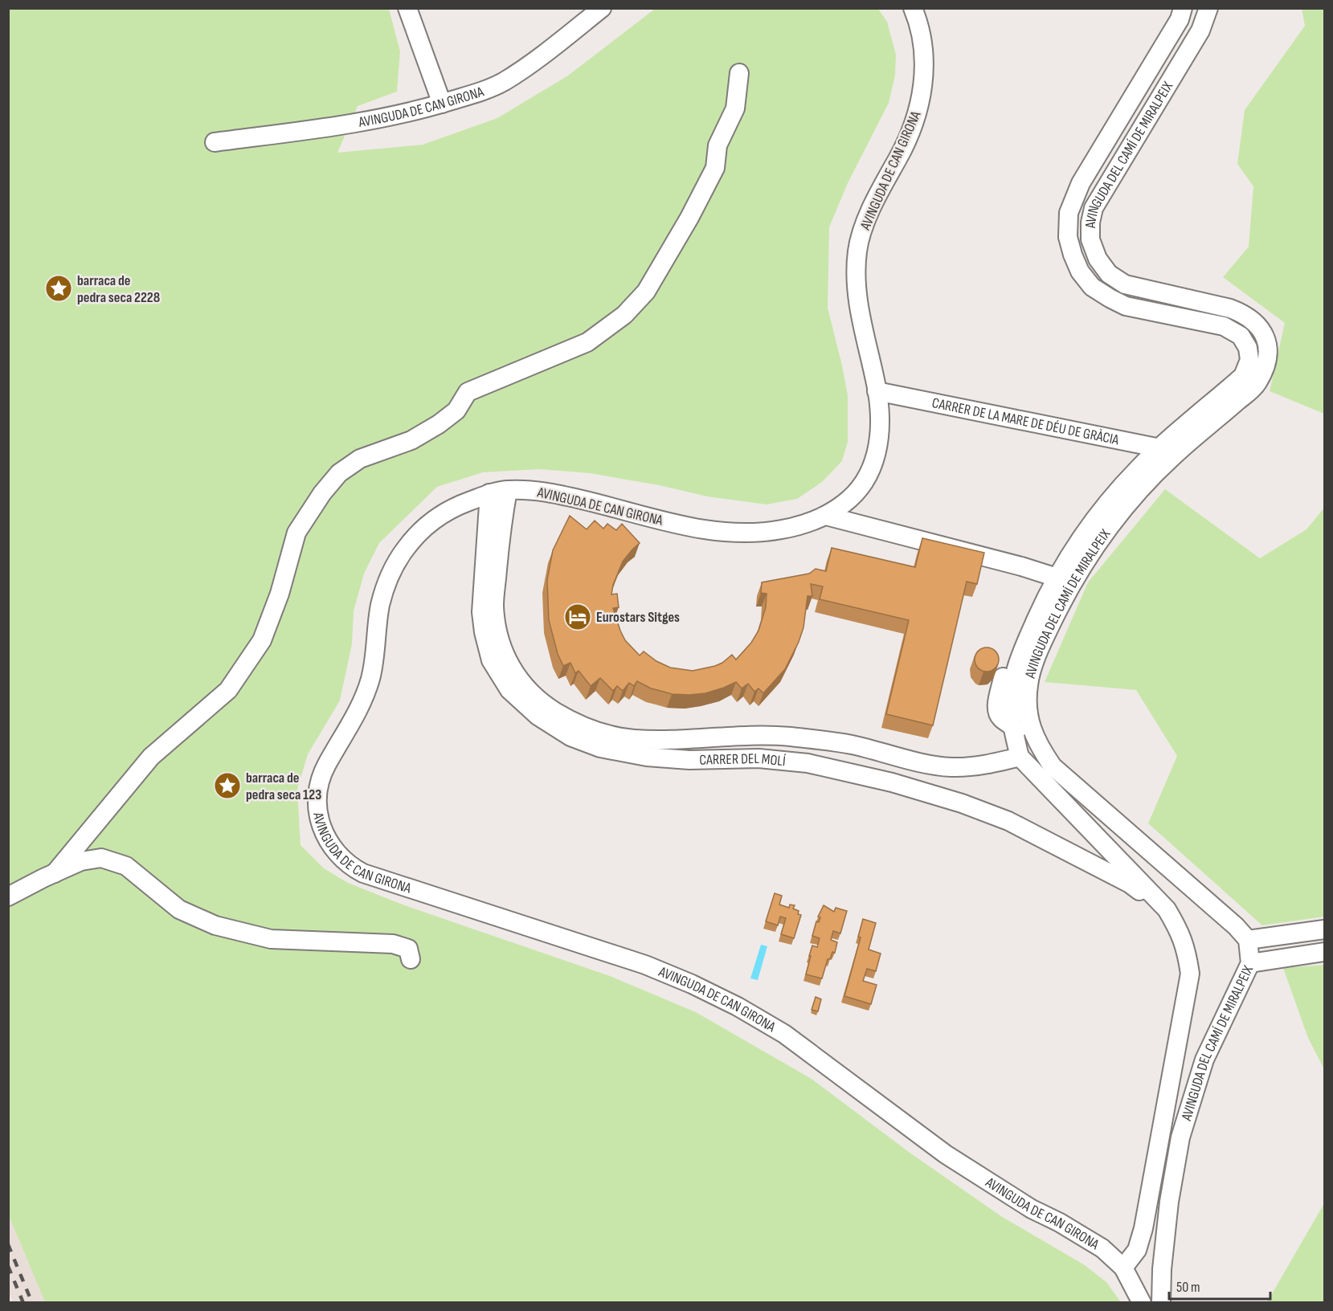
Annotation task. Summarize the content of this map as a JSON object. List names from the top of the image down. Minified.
{"streets":{"street":["AVINGUDA DE CAN GIRONA","AVINGUDA DEL CAMÍ DE MIRALPEIX","CARRER DE LA MARE DE DÉU DE GRÀCIA","CARRER DEL MOLÍ"]},"crossings":[["AVINGUDA DE CAN GIRONA","AVINGUDA DEL CAMÍ DE MIRALPEIX"],["AVINGUDA DE CAN GIRONA","CARRER DE LA MARE DE DÉU DE GRÀCIA"],["AVINGUDA DE CAN GIRONA","CARRER DEL MOLÍ"],["AVINGUDA DEL CAMÍ DE MIRALPEIX","CARRER DE LA MARE DE DÉU DE GRÀCIA"],["AVINGUDA DEL CAMÍ DE MIRALPEIX","CARRER DEL MOLÍ"]],"places":{"place":["barraca de pedra seca 2228","barraca de pedra seca 123"],"hotel":["Eurostars Sitges"]},"scale_bar":"50 m"}
